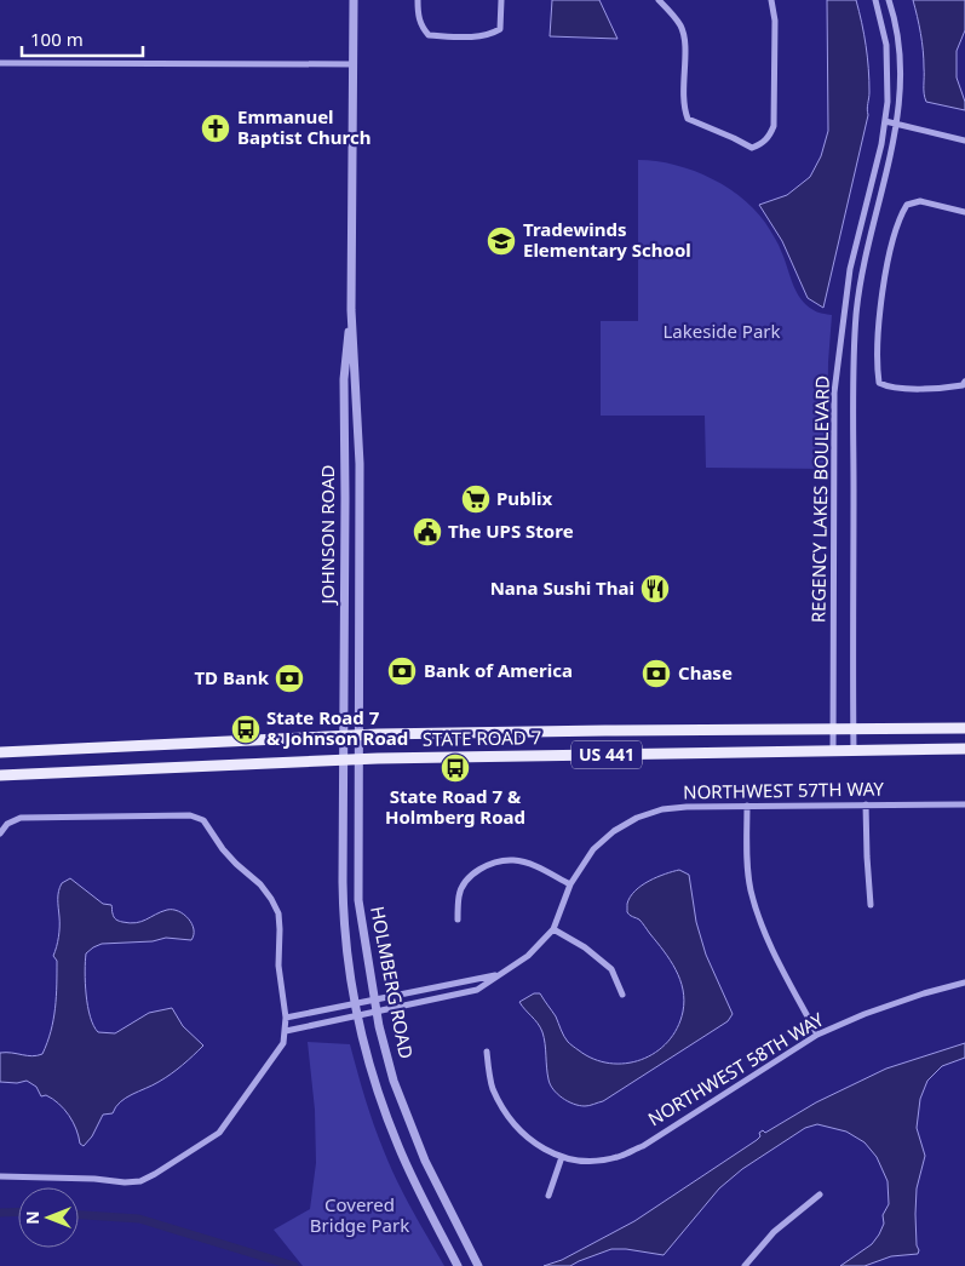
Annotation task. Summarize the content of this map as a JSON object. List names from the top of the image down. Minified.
{"streets":{"main road":["STATE ROAD 7","US 441"],"street":["REGENCY LAKES BOULEVARD","JOHNSON ROAD","NORTHWEST 57TH WAY","HOLMBERG ROAD","NORTHWEST 58TH WAY"]},"crossings":[["REGENCY LAKES BOULEVARD","STATE ROAD 7"],["JOHNSON ROAD","STATE ROAD 7"],["JOHNSON ROAD","HOLMBERG ROAD"],["STATE ROAD 7","HOLMBERG ROAD"],["NORTHWEST 57TH WAY","HOLMBERG ROAD"]],"parks":["Lakeside Park","Covered Bridge Park"],"places":{"church":["Emmanuel Baptist Church"],"school or university":["Tradewinds Elementary School"],"supermarket":["Publix"],"public building":["The UPS Store"],"restaurant":["Nana Sushi Thai"],"bank":["Bank of America","Chase","TD Bank"],"bus stop":["State Road 7 & Johnson Road","State Road 7 & Holmberg Road"]},"scale_bar":"100 m","north":"left"}
